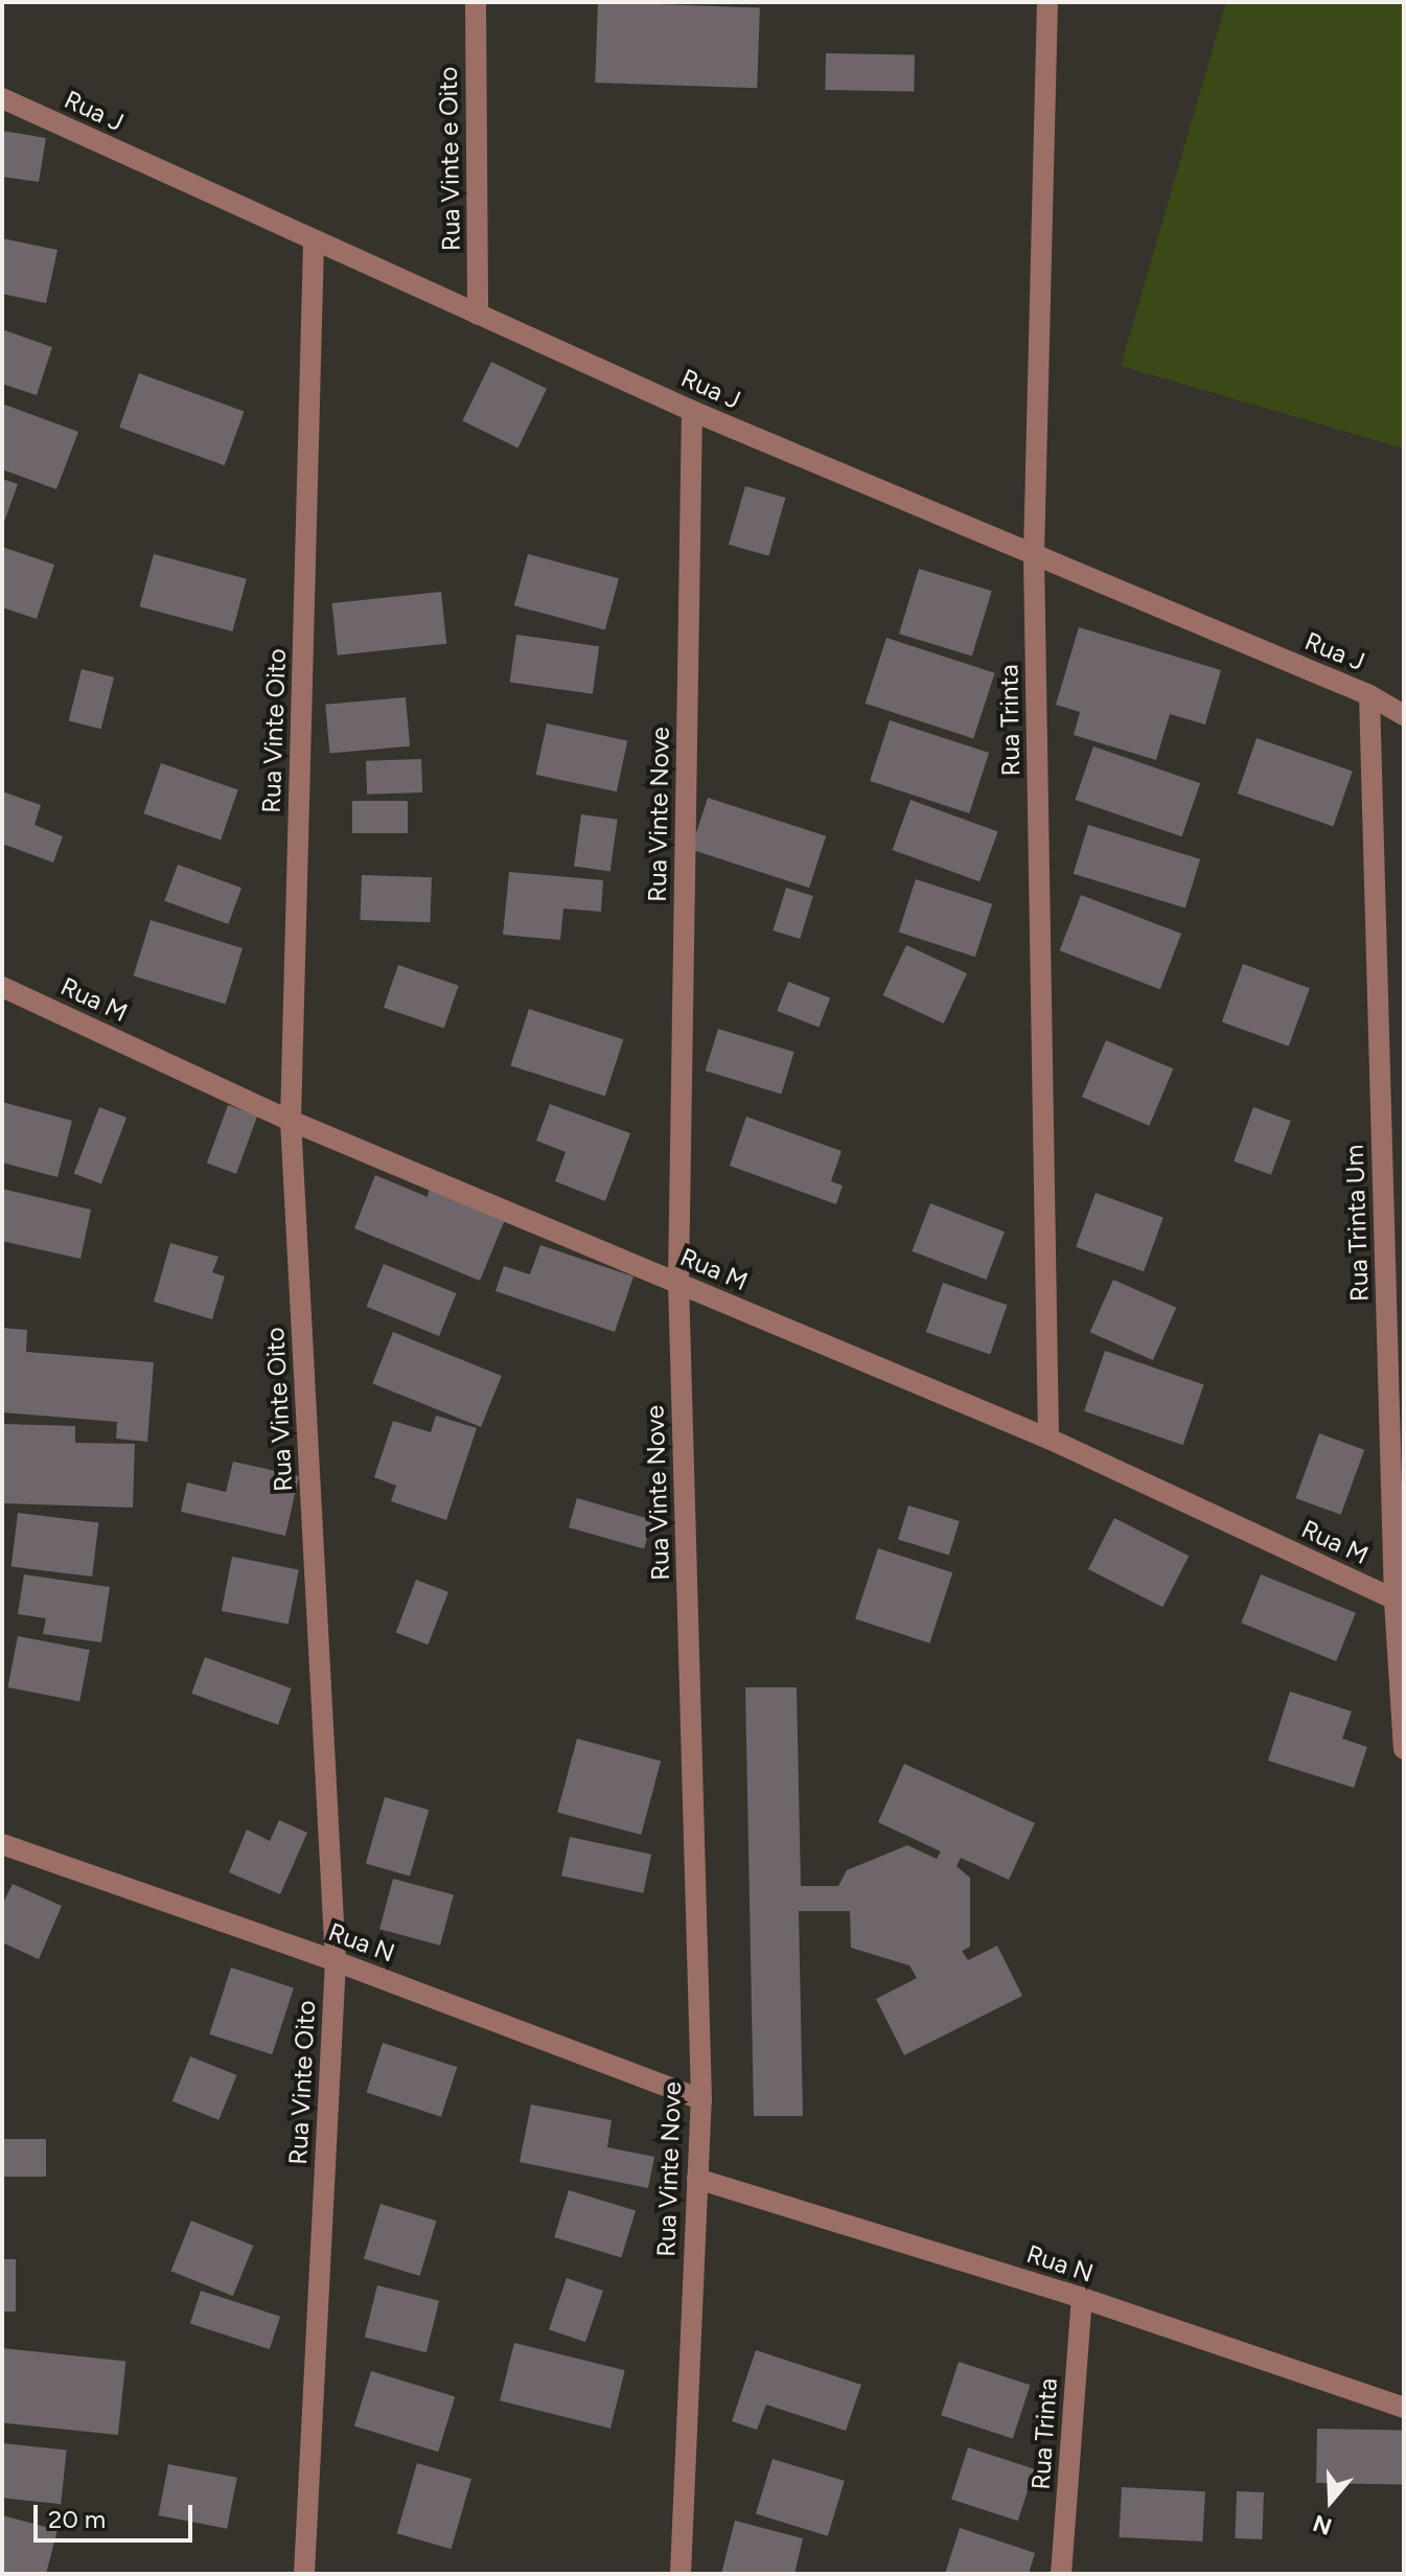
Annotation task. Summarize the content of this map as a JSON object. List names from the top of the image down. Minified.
{"streets":{"street":["Rua J","Rua Vinte e Oito","Rua Trinta","Rua Vinte Oito","Rua Vinte Nove","Rua M","Rua Trinta Um","Rua N"]},"crossings":[["Rua J","Rua Vinte e Oito"],["Rua J","Rua Trinta"],["Rua J","Rua Vinte Oito"],["Rua J","Rua Vinte Nove"],["Rua J","Rua Trinta Um"],["Rua Trinta","Rua M"],["Rua Trinta","Rua N"],["Rua Vinte Oito","Rua M"],["Rua Vinte Oito","Rua N"],["Rua Vinte Nove","Rua M"],["Rua Vinte Nove","Rua N"],["Rua M","Rua Trinta Um"]],"scale_bar":"20 m","north":"bottom"}
